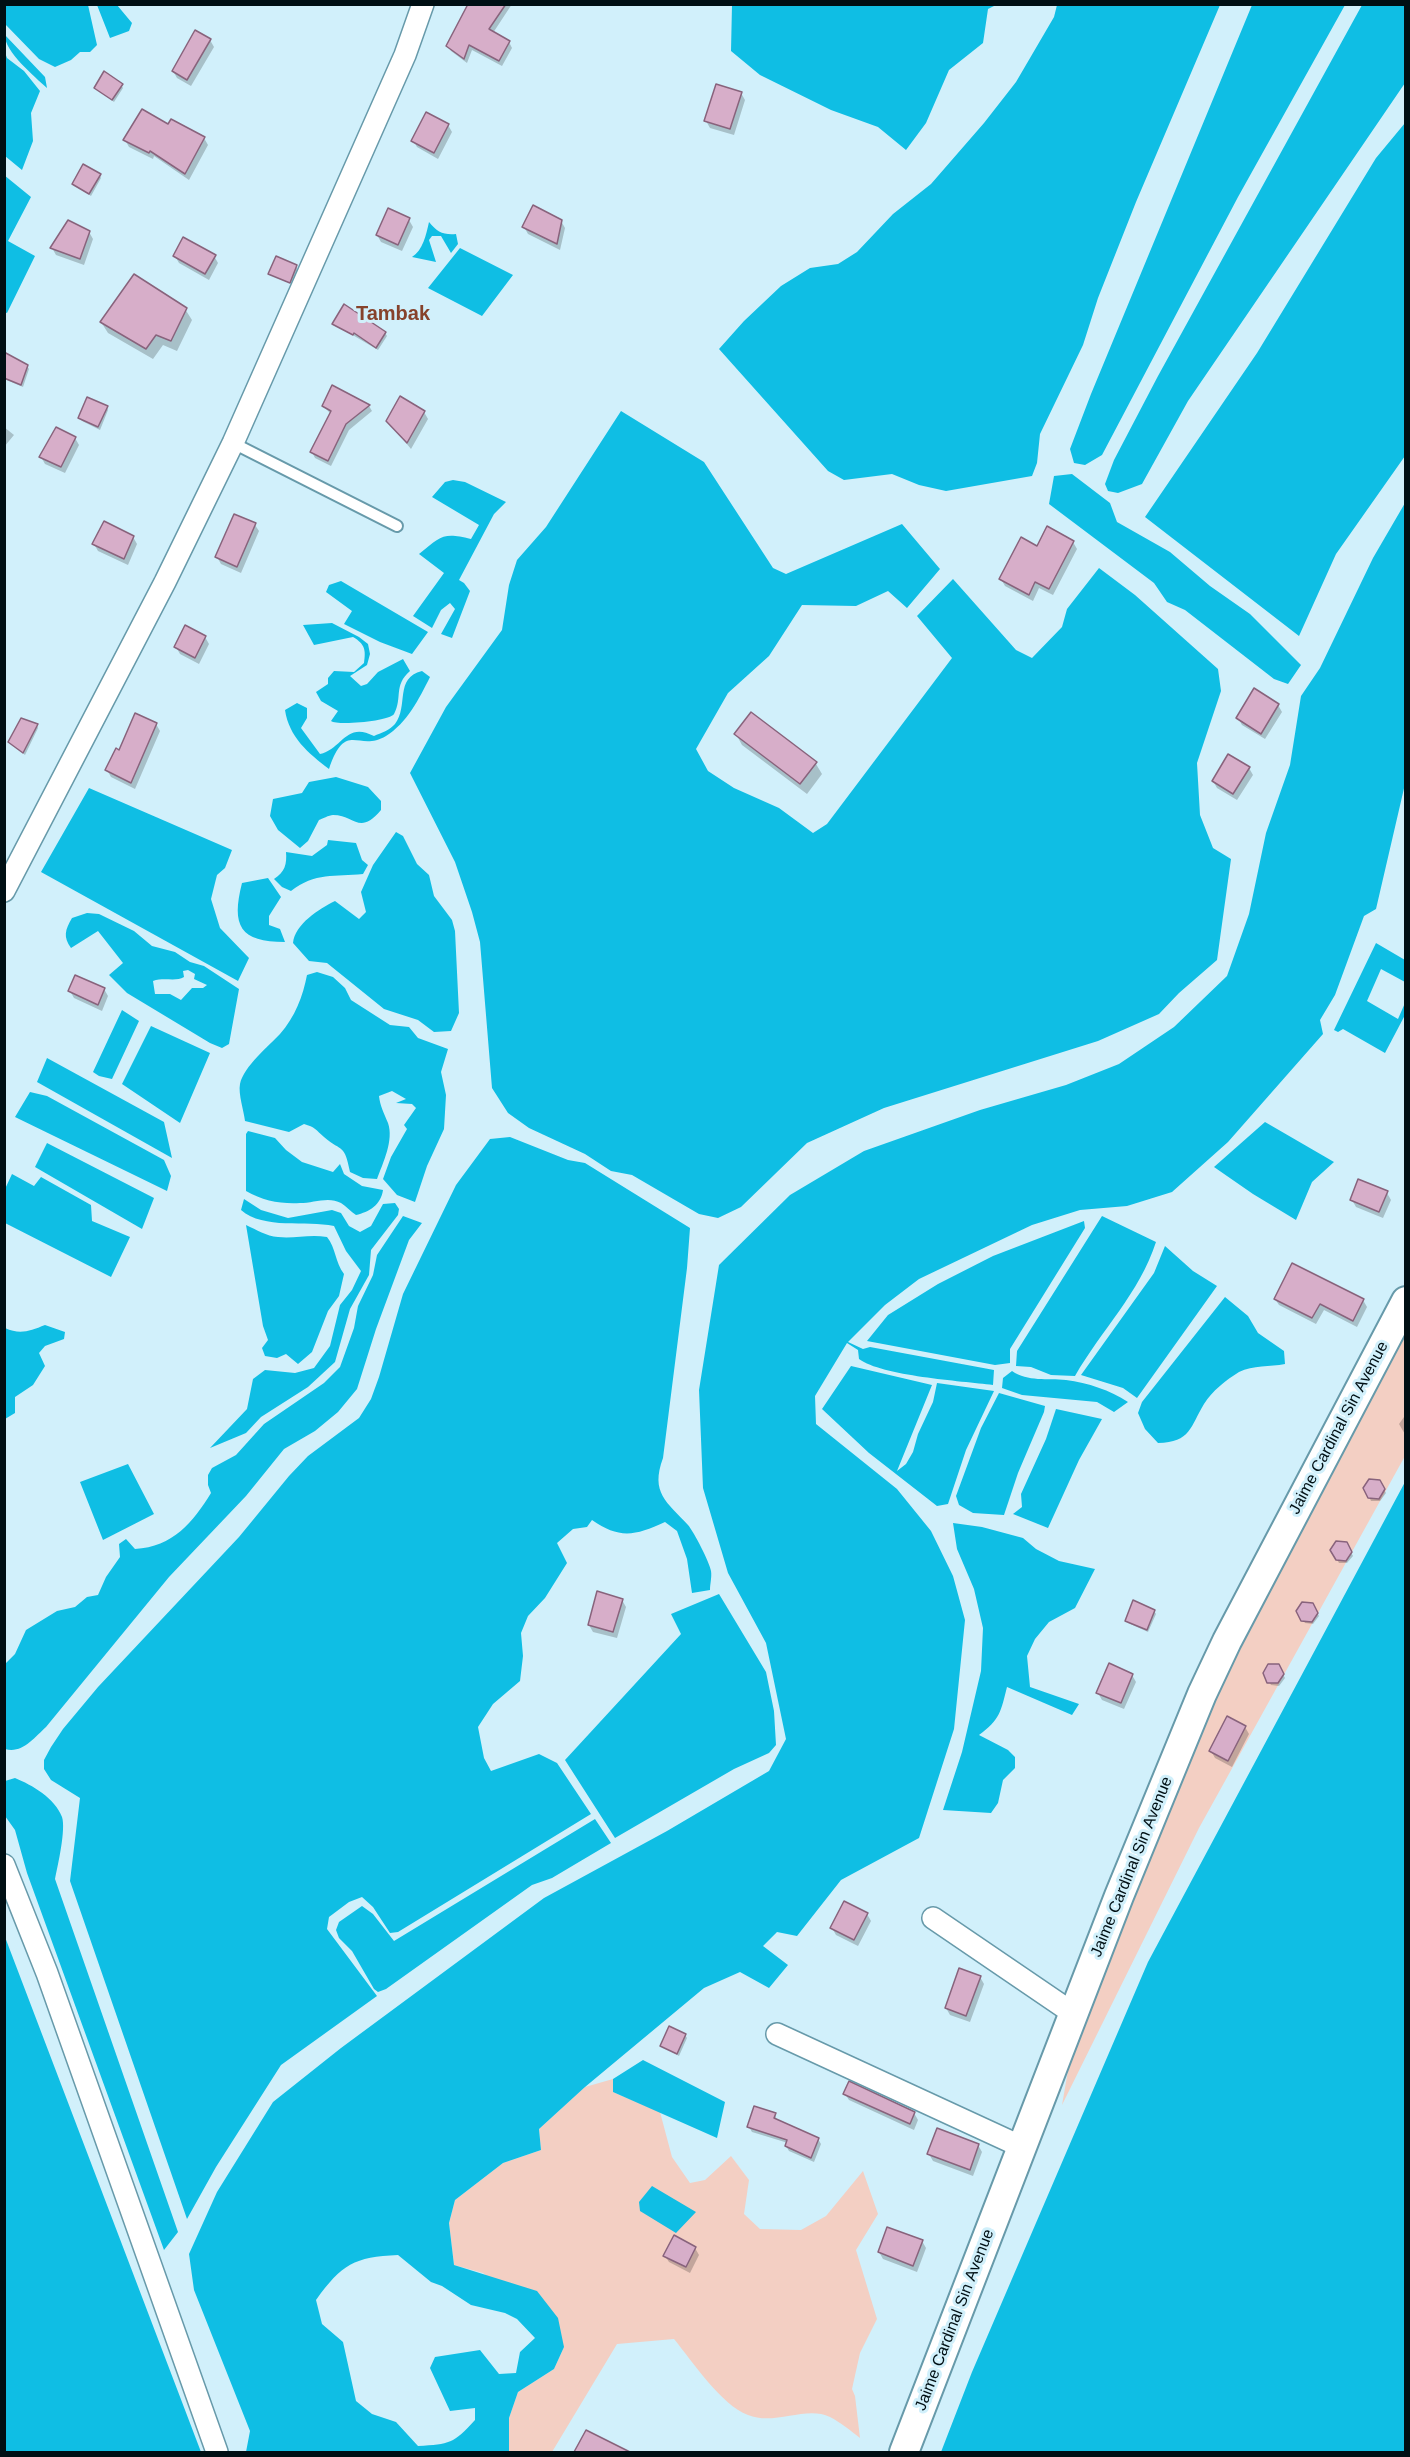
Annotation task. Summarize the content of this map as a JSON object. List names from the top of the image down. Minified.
{"streets":{"main road":["Jaime Cardinal Sin Avenue"]},"districts":["Tambak"]}
